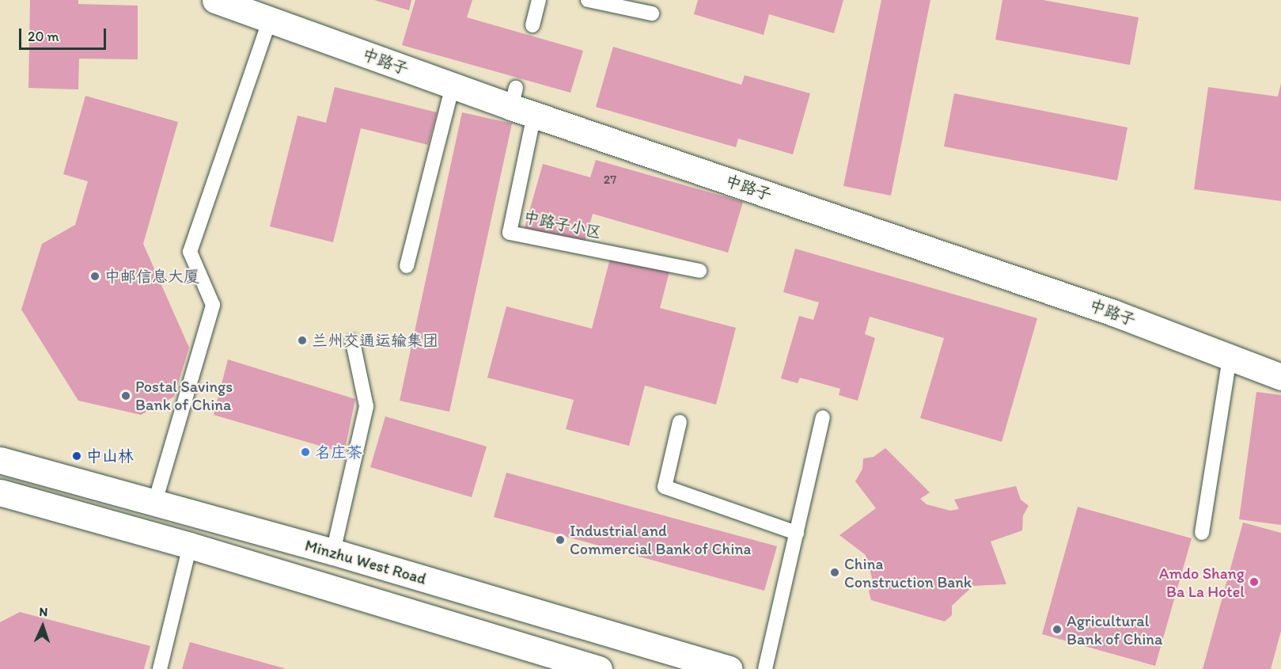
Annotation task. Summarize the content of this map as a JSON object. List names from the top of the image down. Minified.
{"streets":{"main road":["中路子","Minzhu West Road"],"lane":["中路子小区"]},"crossings":[["中路子","中路子小区"]],"places":["中邮信息大厦","兰州交通运输集团","Postal Savings Bank of China","名庄茶","中山林","Industrial and Commercial Bank of China","China Construction Bank","Amdo Shang Ba La Hotel","Agricultural Bank of China"],"house_numbers":["27"],"scale_bar":"20 m","north":"top"}
